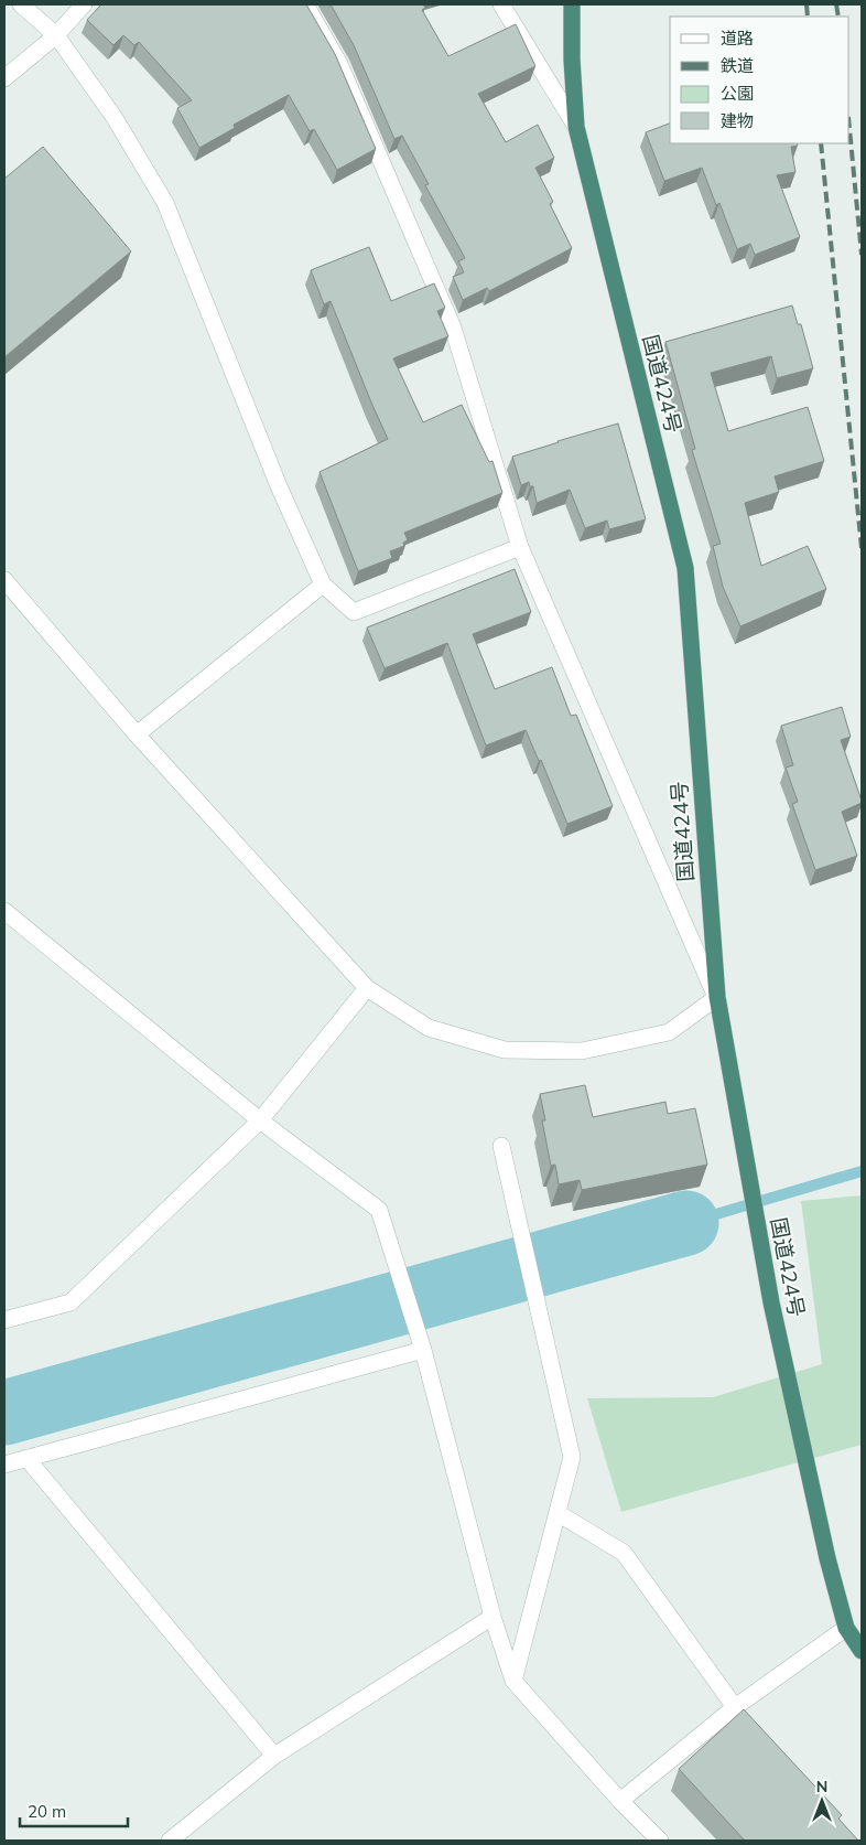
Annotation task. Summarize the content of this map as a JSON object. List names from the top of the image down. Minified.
{"streets":{"highway":["国道424号"]},"legend":["道路","鉄道","公園","建物"],"scale_bar":"20 m","north":"top"}
